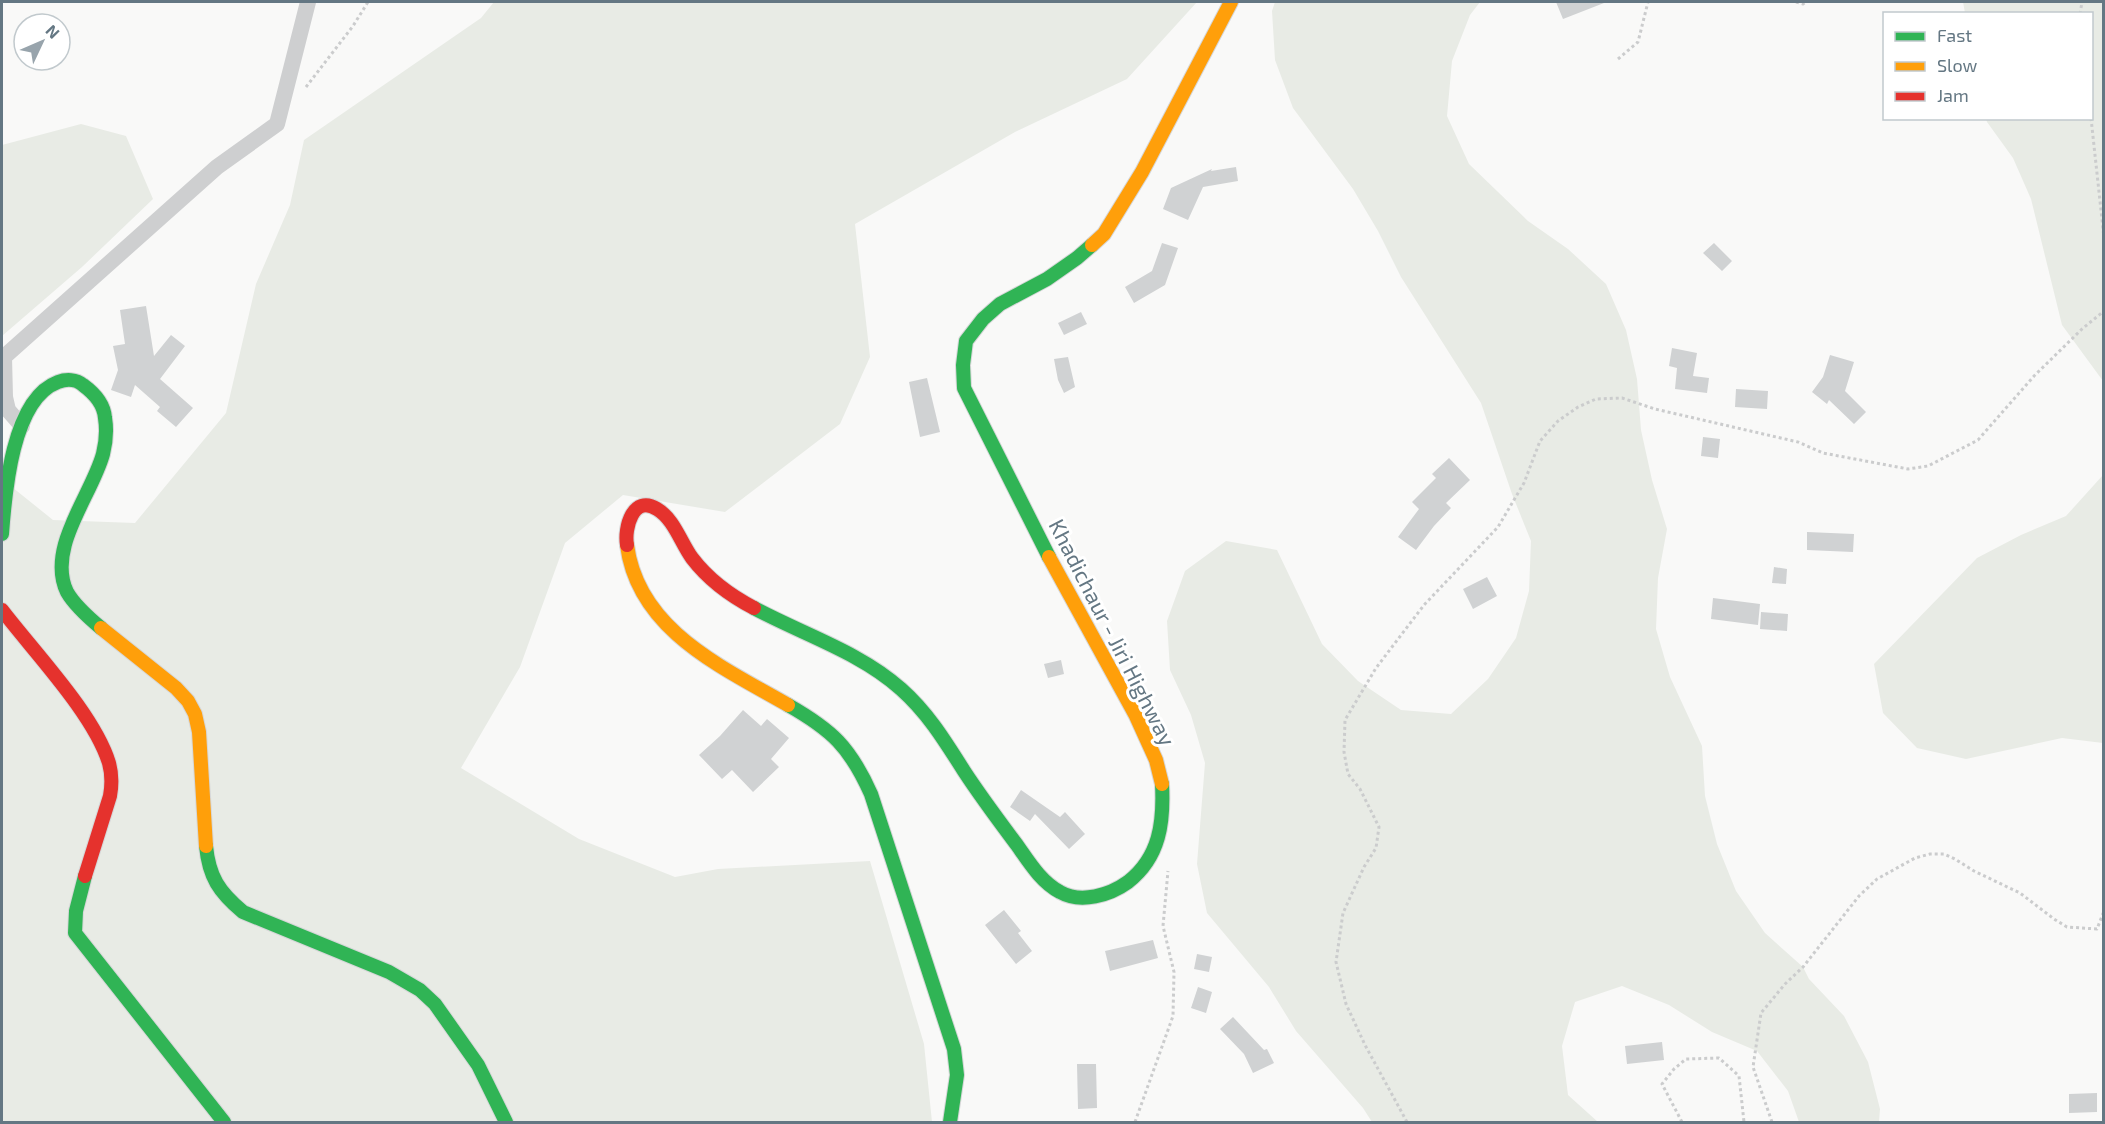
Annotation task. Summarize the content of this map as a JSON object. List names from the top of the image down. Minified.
{"streets":{"main road":["Khadichaur - Jiri Highway"]},"legend":["Fast","Slow","Jam"],"north":"top right"}
